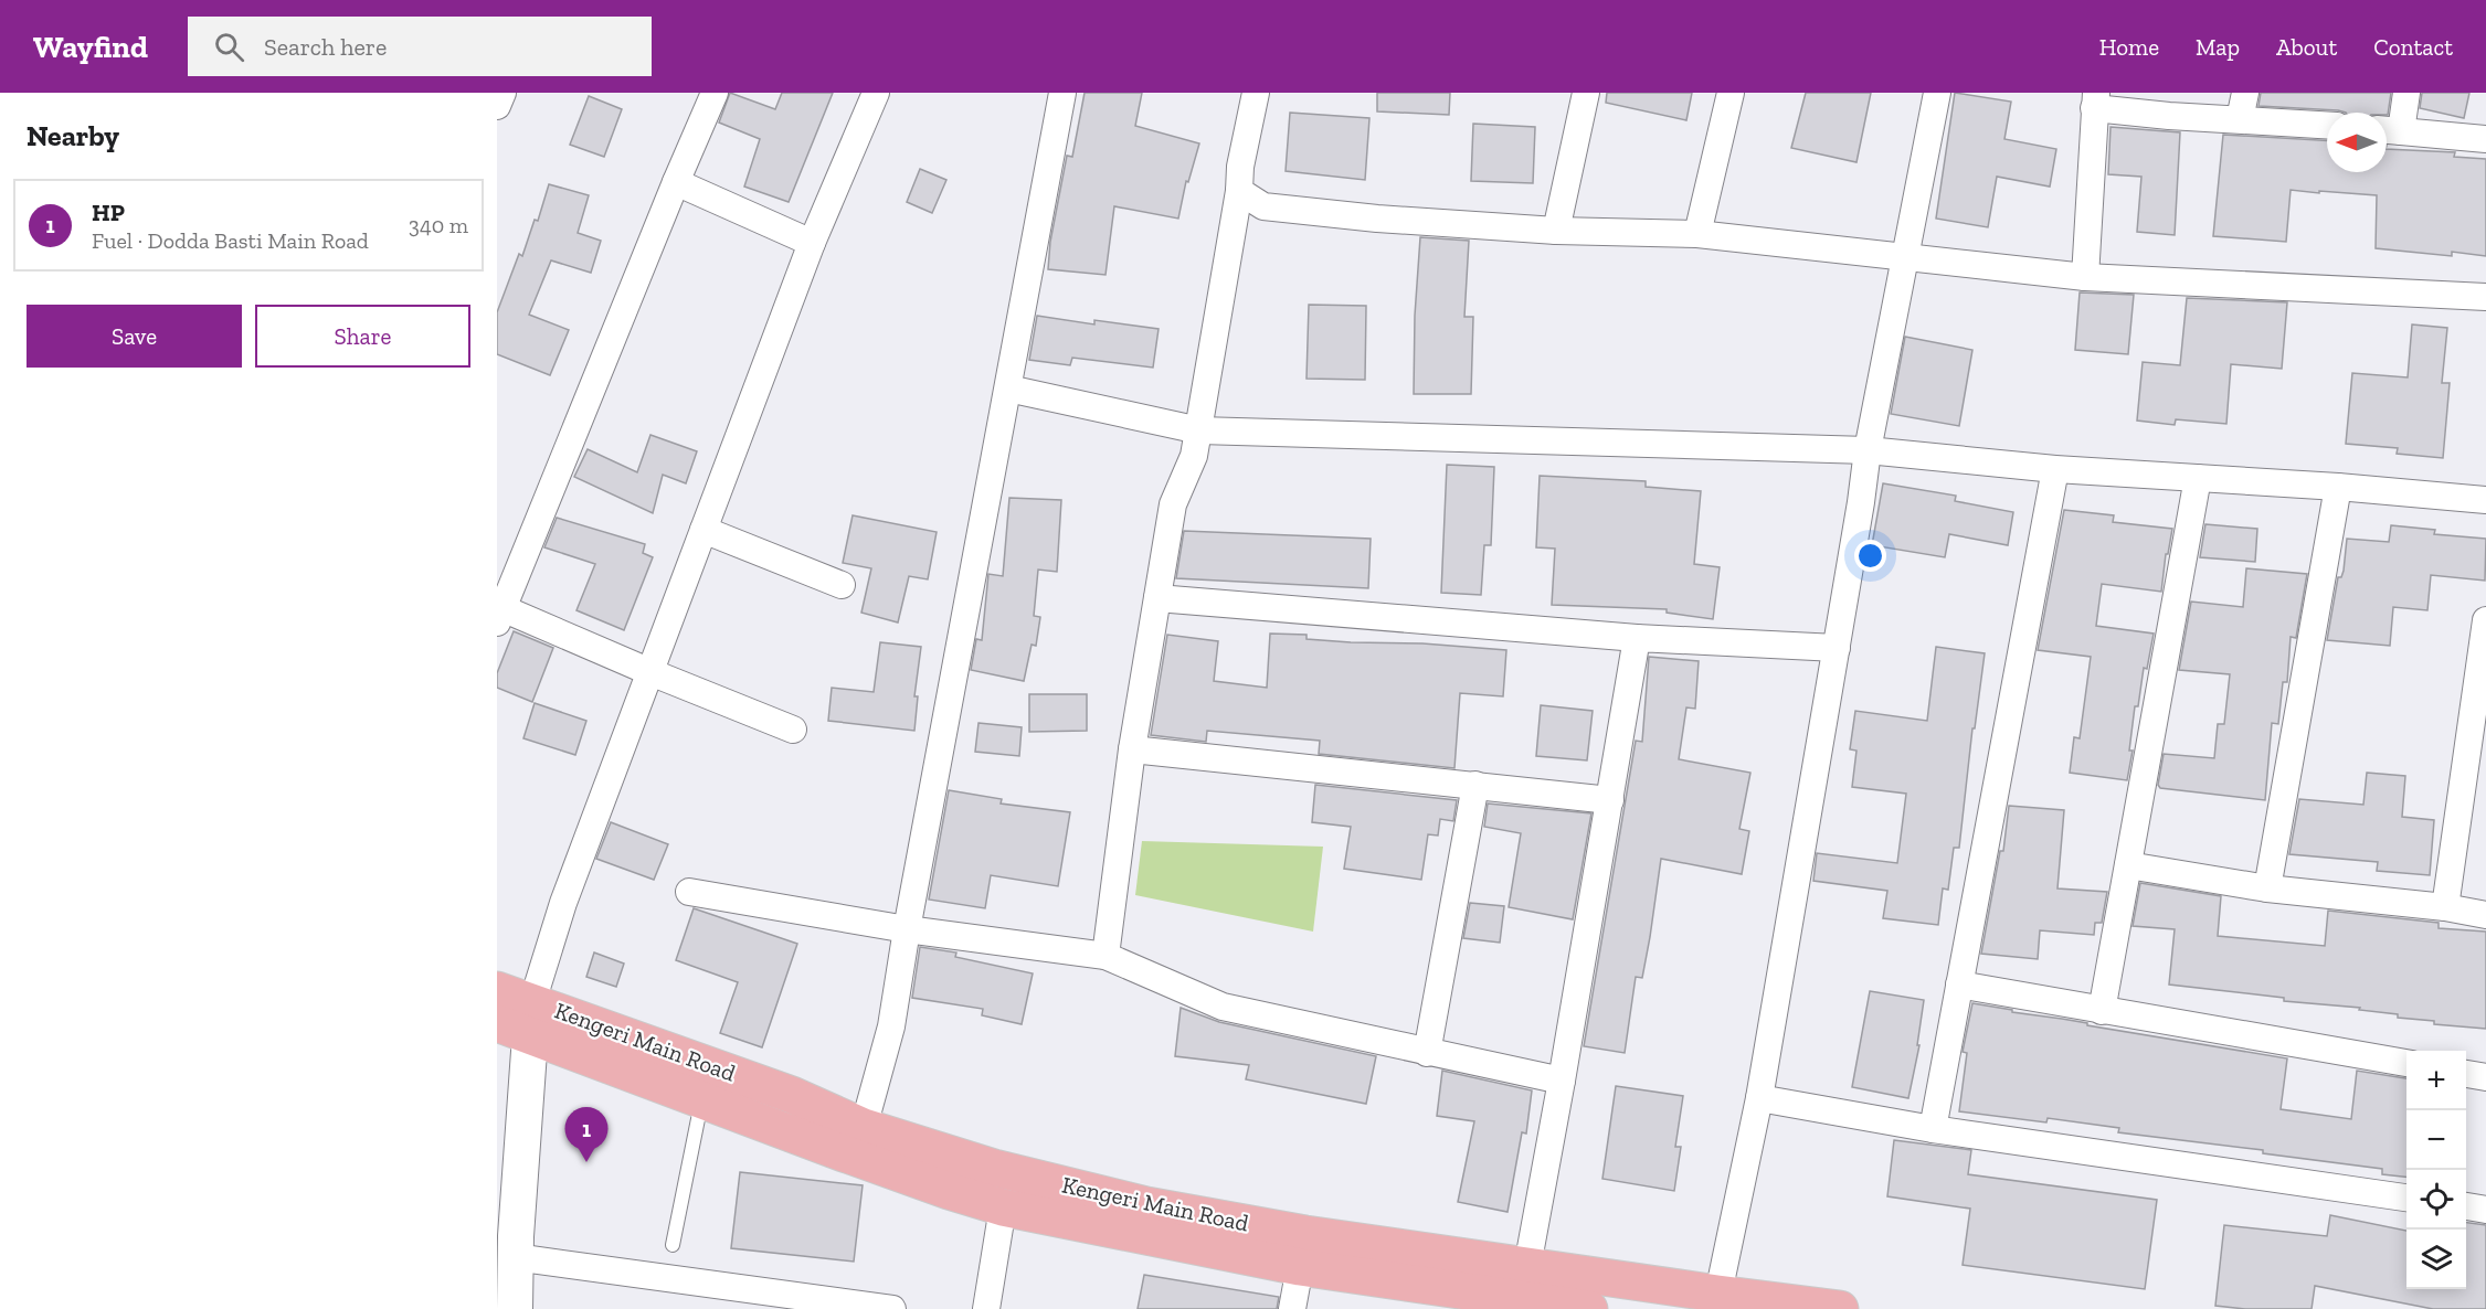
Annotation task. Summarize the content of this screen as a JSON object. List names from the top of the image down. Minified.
{"streets":{"main road":["Kengeri Main Road"]},"north":"left","page":{"header":"Wayfind","search":"Search here","nav":["Home","Map","About","Contact"],"heading":"Nearby","list":[{"mark":"1","name":"HP","note":"Fuel · Dodda Basti Main Road","value":"340 m"}],"buttons":["Save","Share"],"map_buttons":["+","−"],"pins":"1"}}
